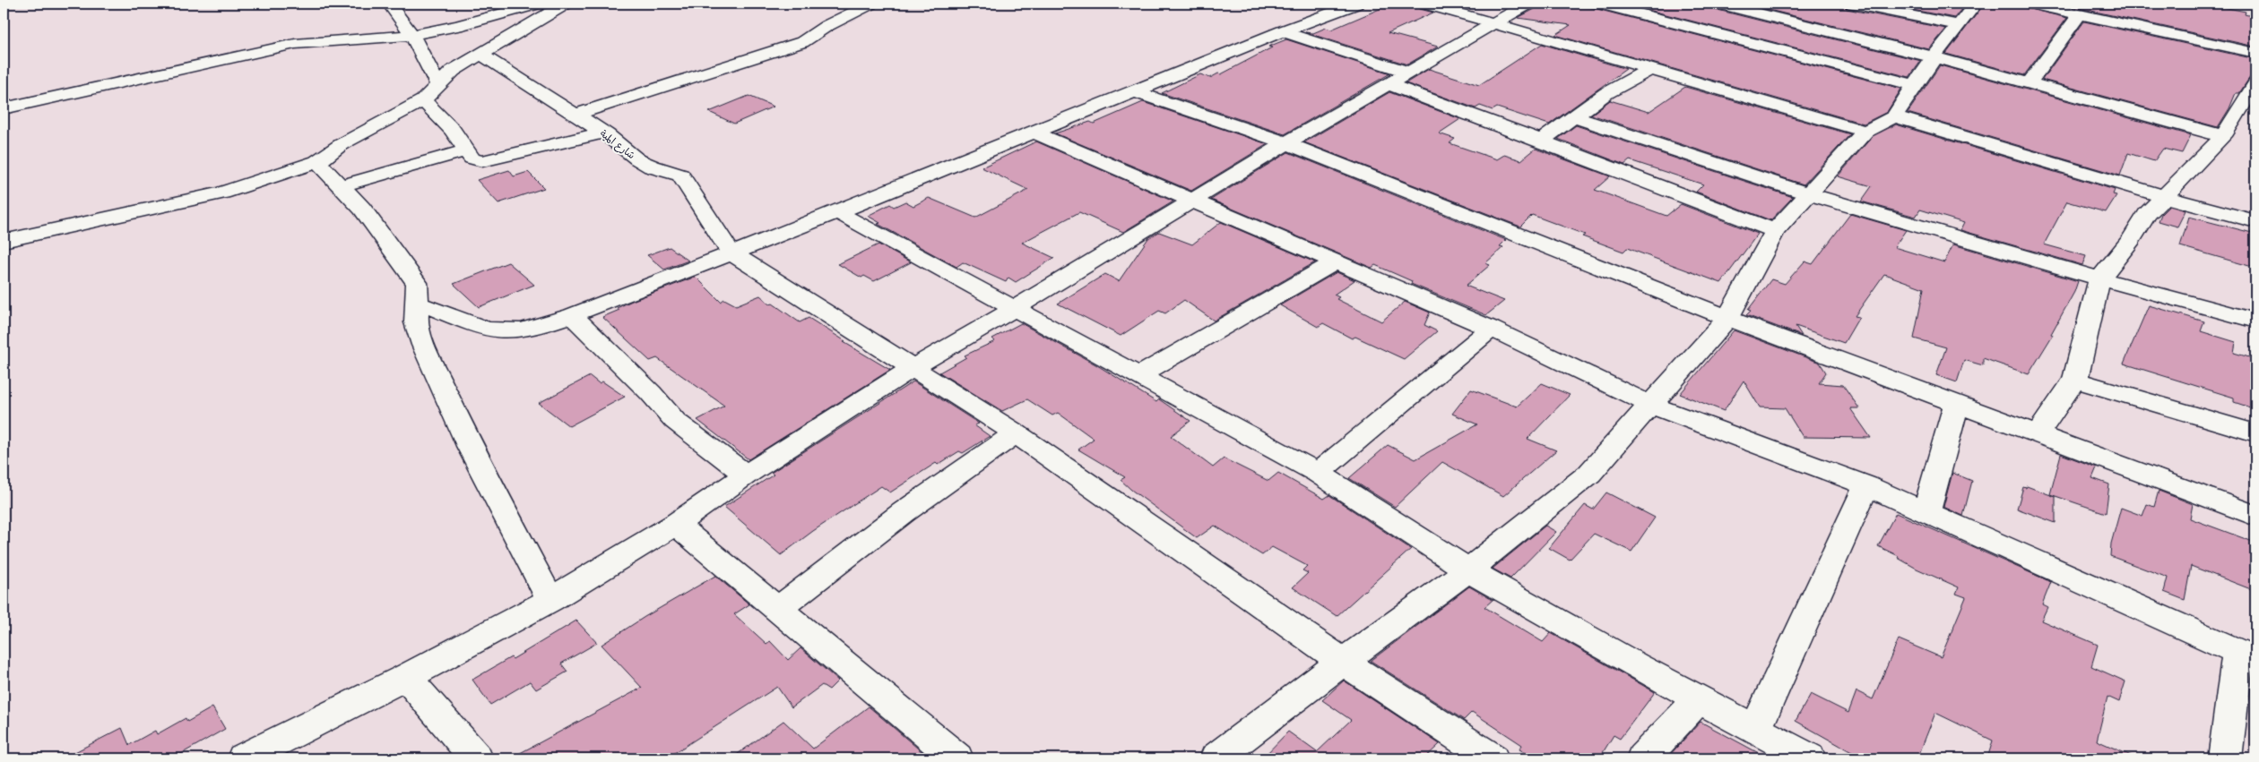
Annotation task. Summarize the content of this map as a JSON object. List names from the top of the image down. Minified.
{"streets":{"street":["شارع المية"]}}
